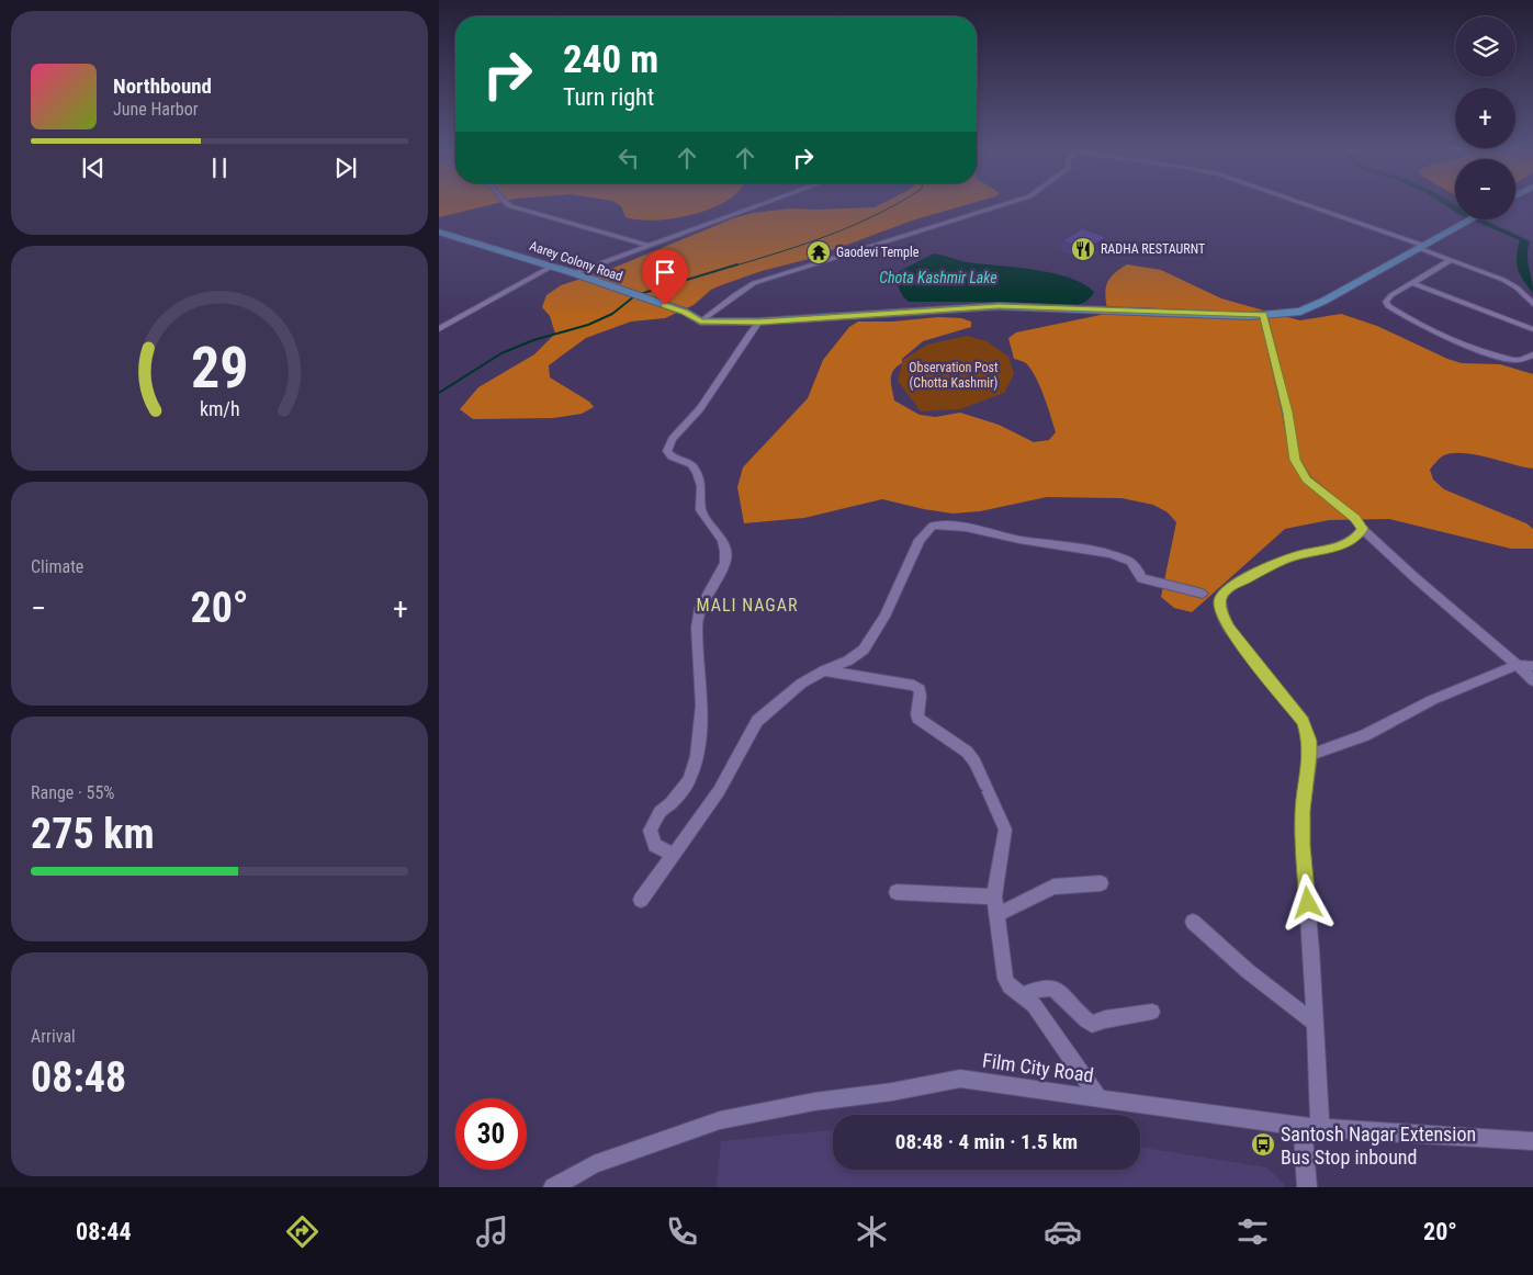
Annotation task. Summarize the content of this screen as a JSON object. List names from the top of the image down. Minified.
{"streets":{"main road":["Aarey Colony Road"],"street":["Film City Road"]},"districts":["MALI NAGAR"],"water":["Chota Kashmir Lake"],"parks":["Observation Post (Chotta Kashmir)"],"places":{"restaurant":["RADHA RESTAURNT"],"temple":["Gaodevi Temple"],"bus stop":["Santosh Nagar Extension Bus Stop inbound"]},"page":{"map_buttons":["+","−"],"turn":["240 m","Turn right"],"song":["Northbound","June Harbor"],"tile":["Climate",["Range · 55%","275 km"],["Arrival","08:48"]],"heat":["−","20°","+"],"limit":"30","trip":"08:48 · 4 min · 1.5 km","tabs":["08:44","20°"],"gauge":["29","km/h"]}}
